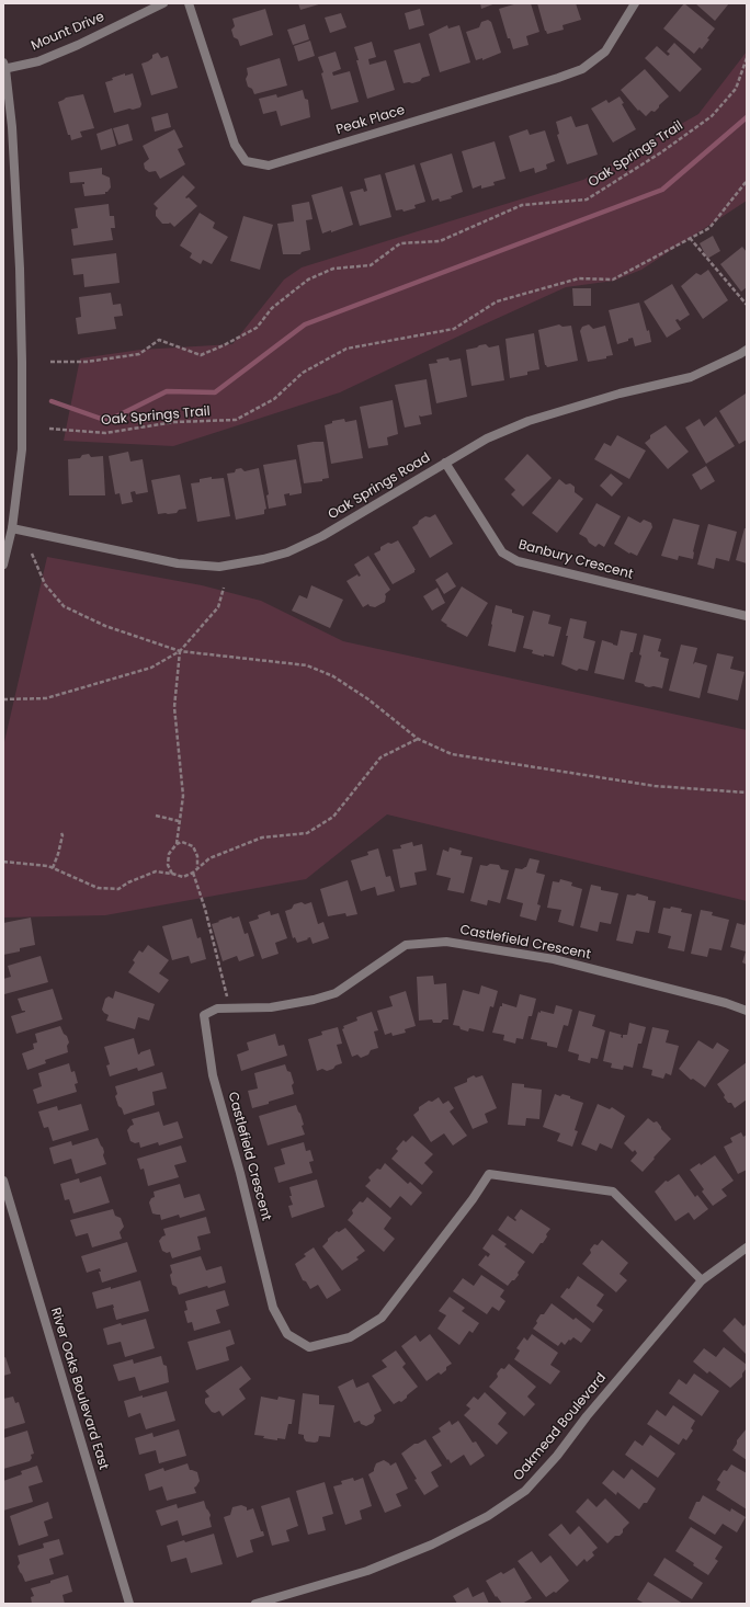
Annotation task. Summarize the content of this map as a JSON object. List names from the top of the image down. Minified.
{"streets":{"street":["Mount Drive","Peak Place","Oak Springs Road","Banbury Crescent","Castlefield Crescent","River Oaks Boulevard East","Oakmead Boulevard"],"path":["Oak Springs Trail"]},"crossings":[["Oak Springs Road","Banbury Crescent"],["Castlefield Crescent","Oakmead Boulevard"]]}
